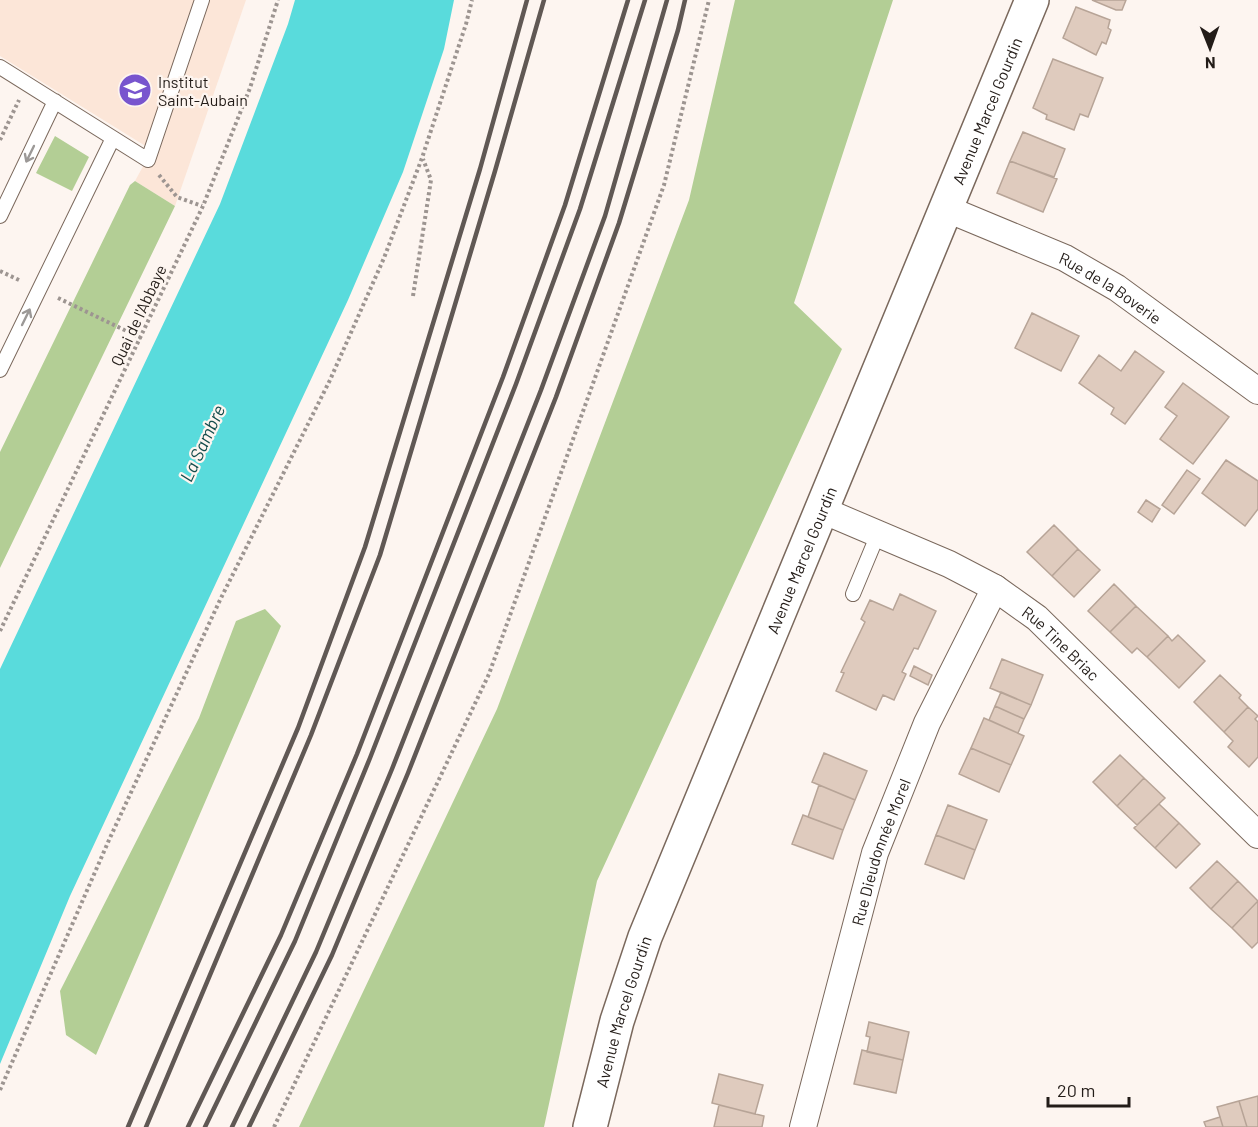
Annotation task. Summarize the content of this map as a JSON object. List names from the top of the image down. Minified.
{"streets":{"street":["Avenue Marcel Gourdin","Rue de la Boverie","Rue Tine Briac","Rue Dieudonnée Morel"],"path":["Quai de l'Abbaye"]},"crossings":[["Avenue Marcel Gourdin","Rue de la Boverie"],["Avenue Marcel Gourdin","Rue Tine Briac"],["Rue Tine Briac","Rue Dieudonnée Morel"]],"water":["La Sambre"],"places":{"school or university":["Institut Saint-Aubain"]},"scale_bar":"20 m","north":"bottom"}
